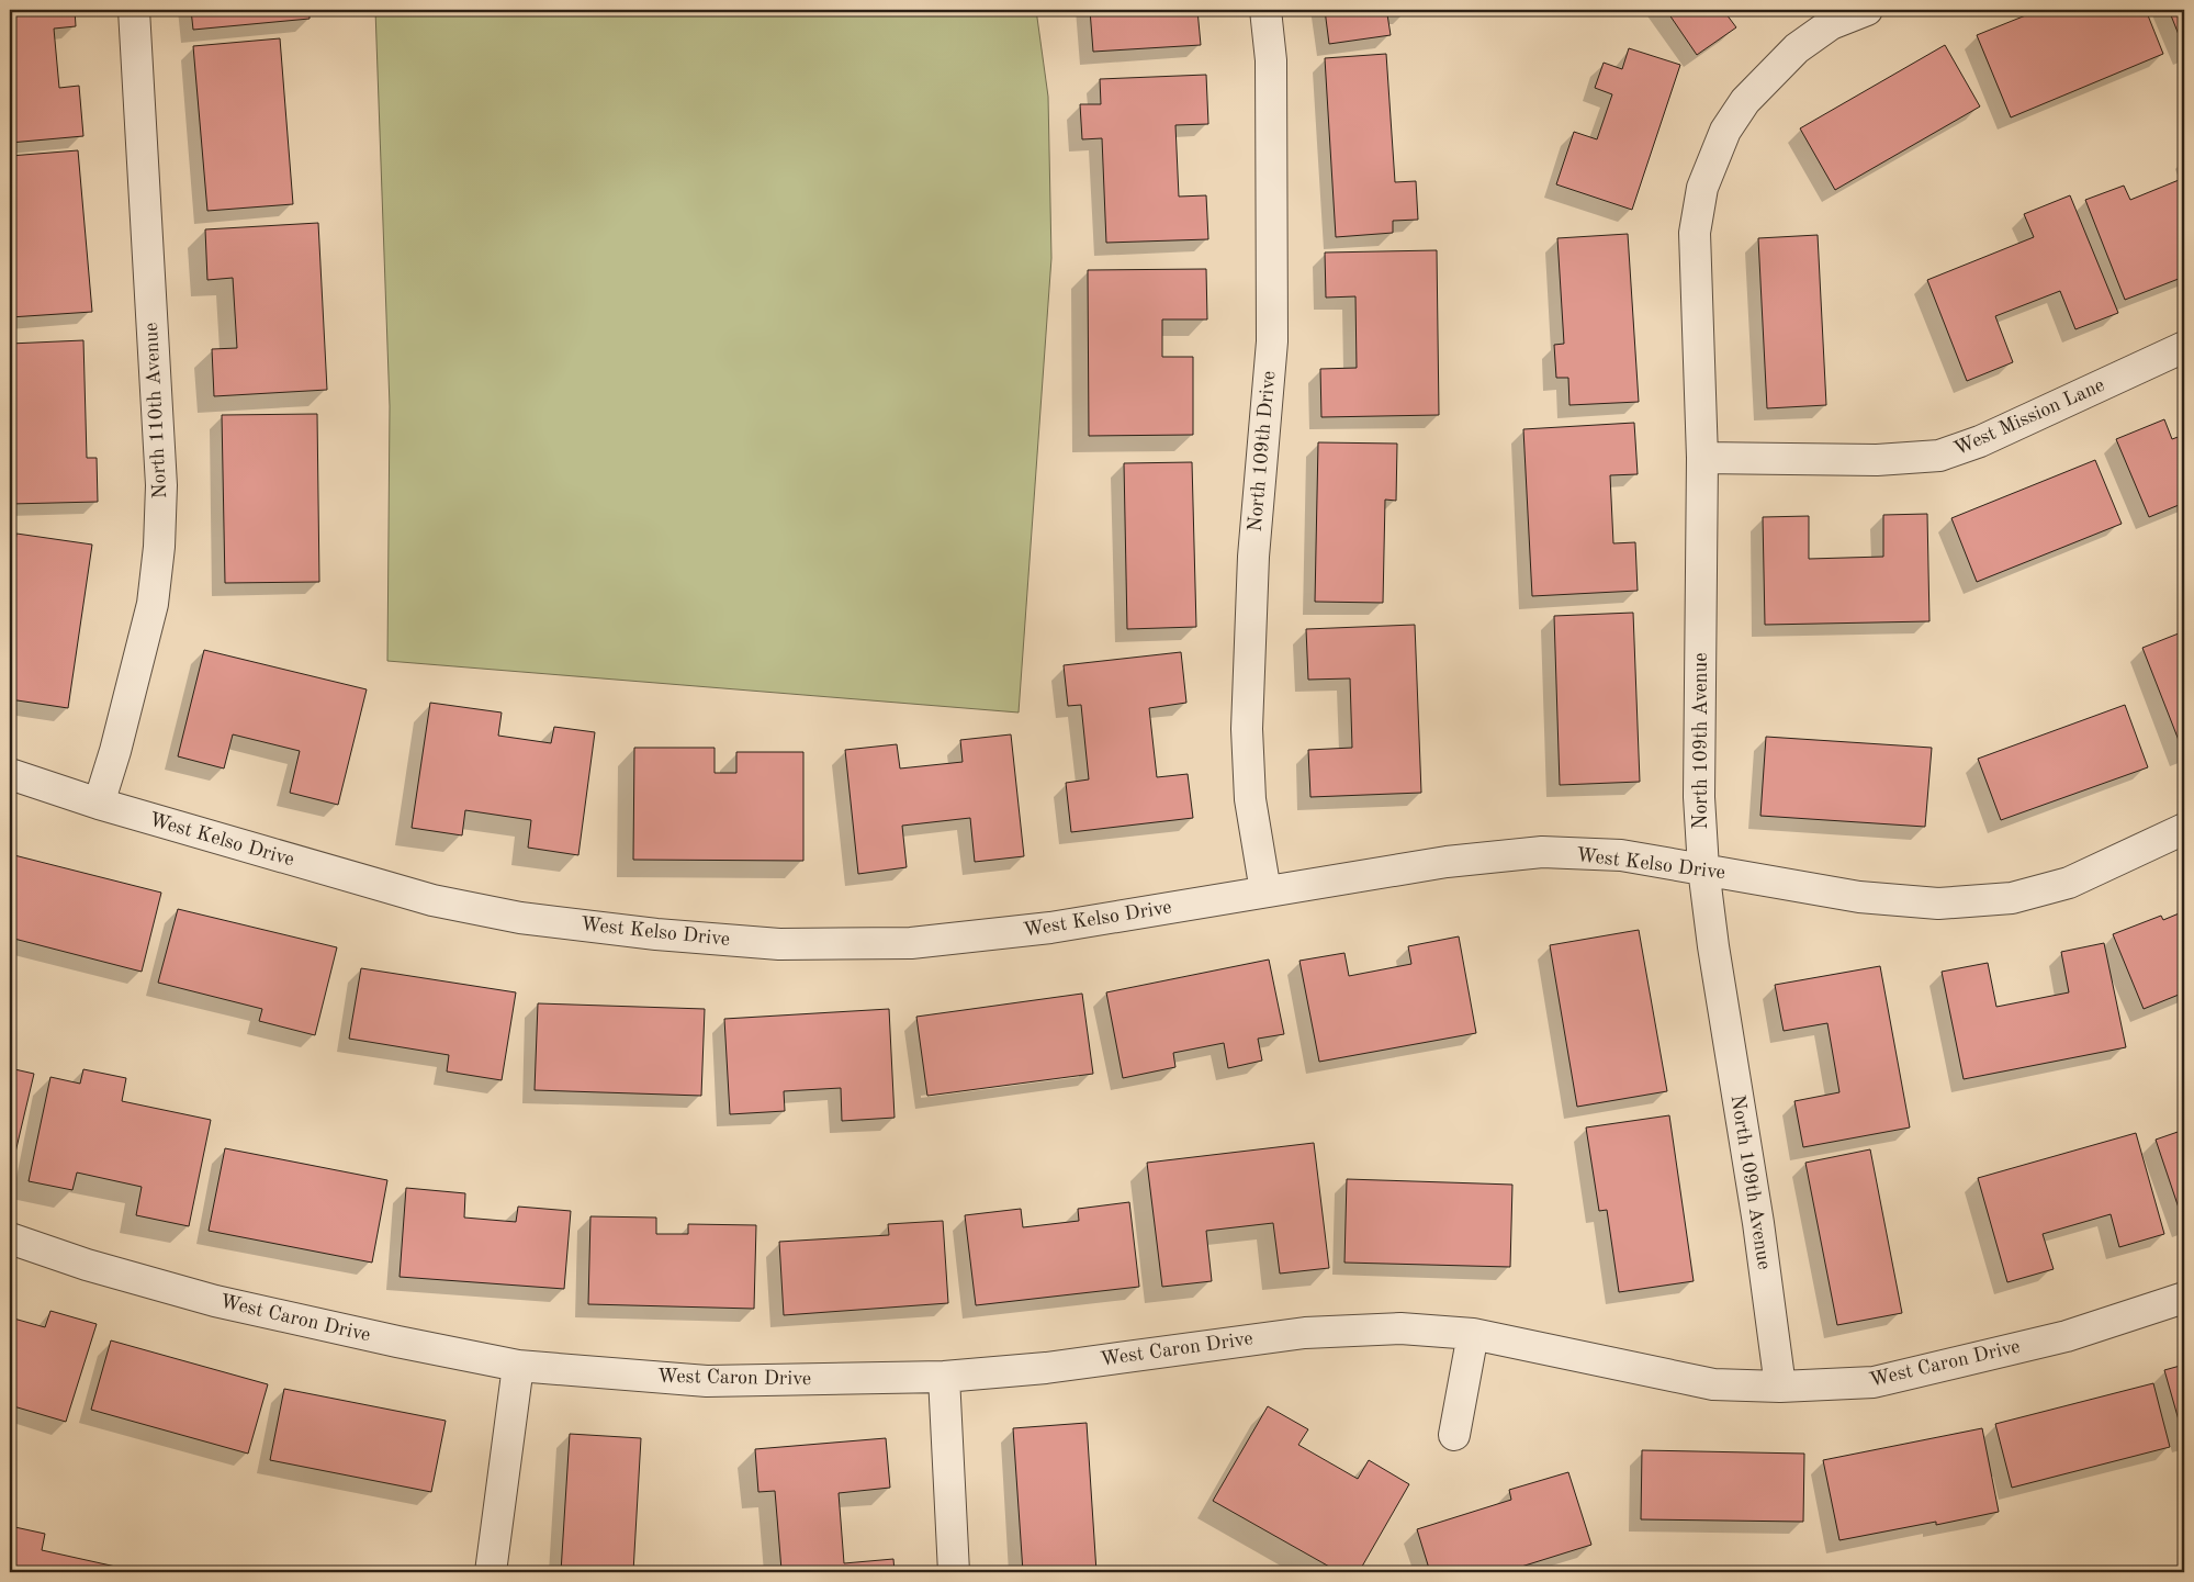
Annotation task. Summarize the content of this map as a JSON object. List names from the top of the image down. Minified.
{"streets":{"street":["North 110th Avenue","West Mission Lane","North 109th Drive","North 109th Avenue","West Kelso Drive","West Caron Drive"]},"crossings":[["North 110th Avenue","West Kelso Drive"],["West Mission Lane","North 109th Avenue"],["North 109th Drive","West Kelso Drive"],["North 109th Avenue","West Kelso Drive"],["North 109th Avenue","West Caron Drive"]]}
